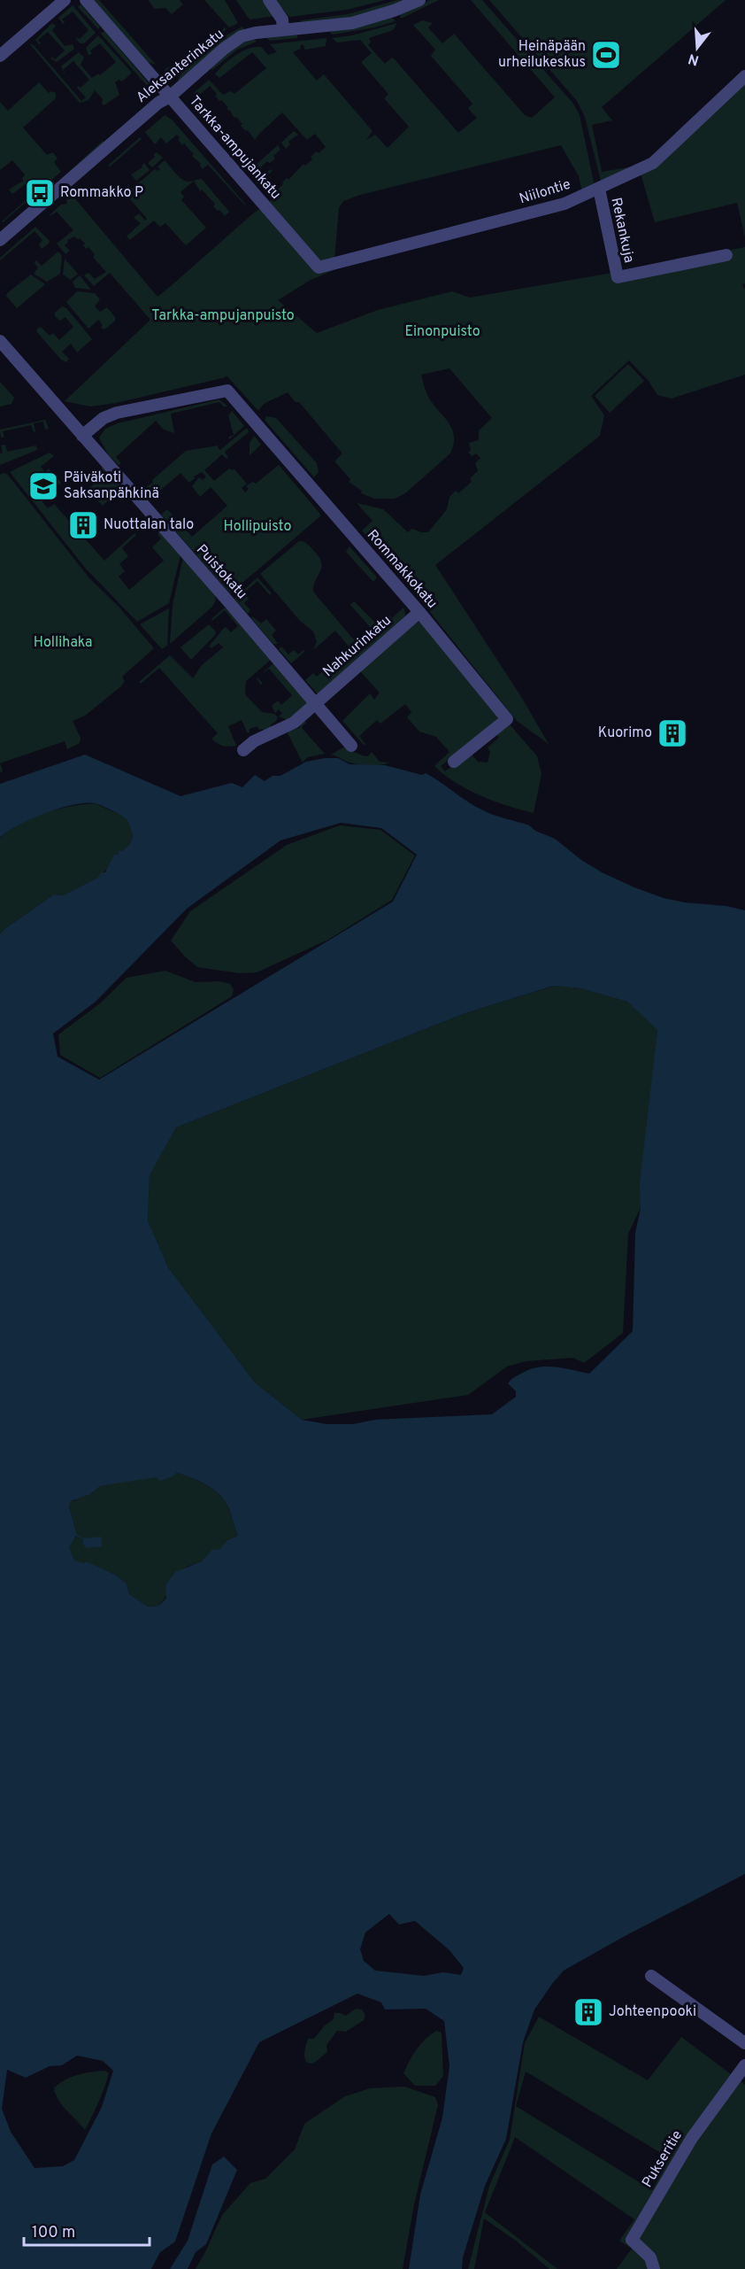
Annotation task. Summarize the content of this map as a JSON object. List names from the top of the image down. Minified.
{"streets":{"street":["Aleksanterinkatu","Tarkka-ampujankatu","Niilontie","Rekankuja","Rommakkokatu","Puistokatu","Nahkurinkatu","Pukseritie"]},"crossings":[["Aleksanterinkatu","Tarkka-ampujankatu"],["Tarkka-ampujankatu","Niilontie"],["Niilontie","Rekankuja"],["Rommakkokatu","Puistokatu"],["Rommakkokatu","Nahkurinkatu"],["Puistokatu","Nahkurinkatu"]],"parks":["Tarkka-ampujanpuisto","Einonpuisto","Hollipuisto","Hollihaka"],"places":{"sports":["Heinäpään urheilukeskus"],"bus stop":["Rommakko P"],"school or university":["Päiväkoti Saksanpähkinä"],"building":["Nuottalan talo","Kuorimo","Johteenpooki"]},"scale_bar":"100 m","north":"bottom"}
